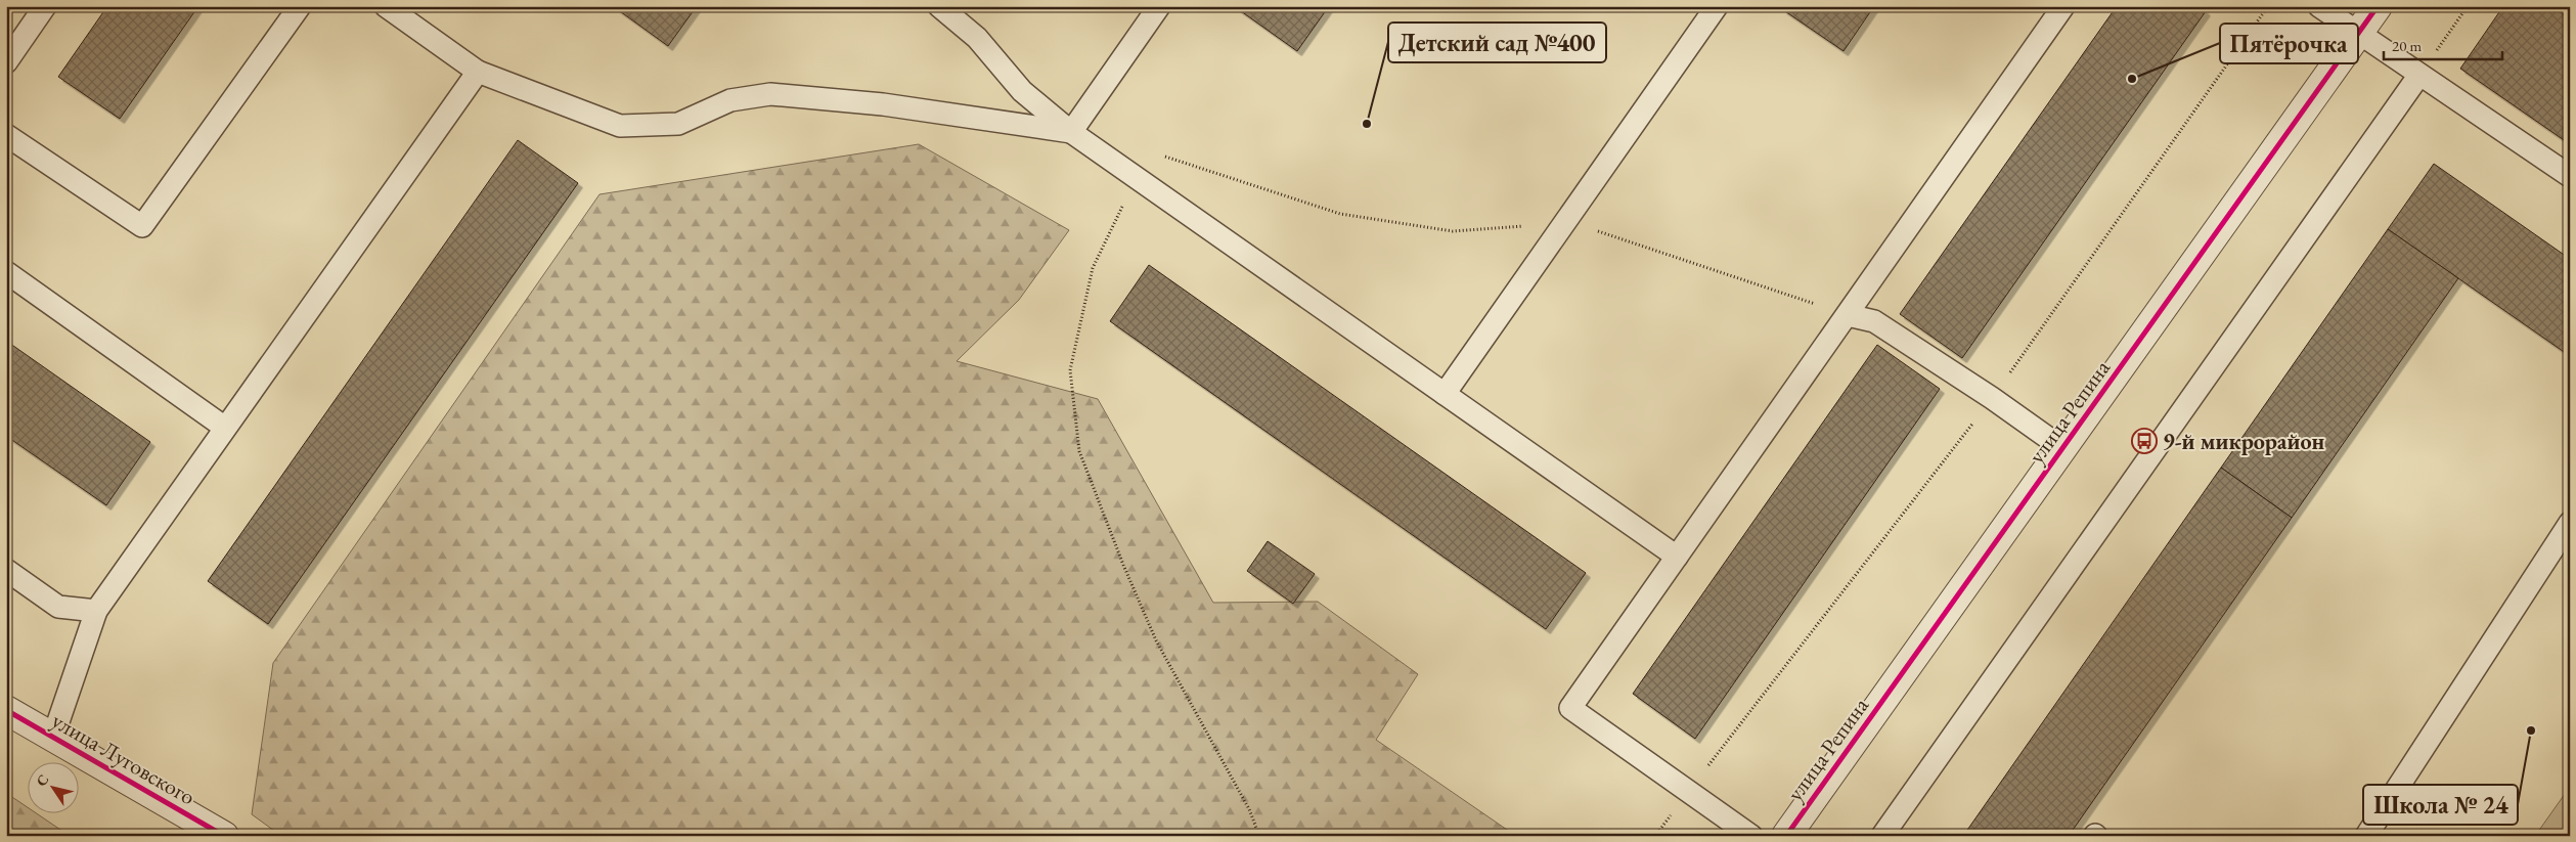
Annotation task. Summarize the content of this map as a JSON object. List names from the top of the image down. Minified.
{"streets":{"street":["улица Репина","улица Луговского"]},"places":{"other":["Пятёрочка","Детский сад №400","Школа № 24"],"bus stop":["9-й микрорайон"]},"scale_bar":"20 m","north":"top left"}
